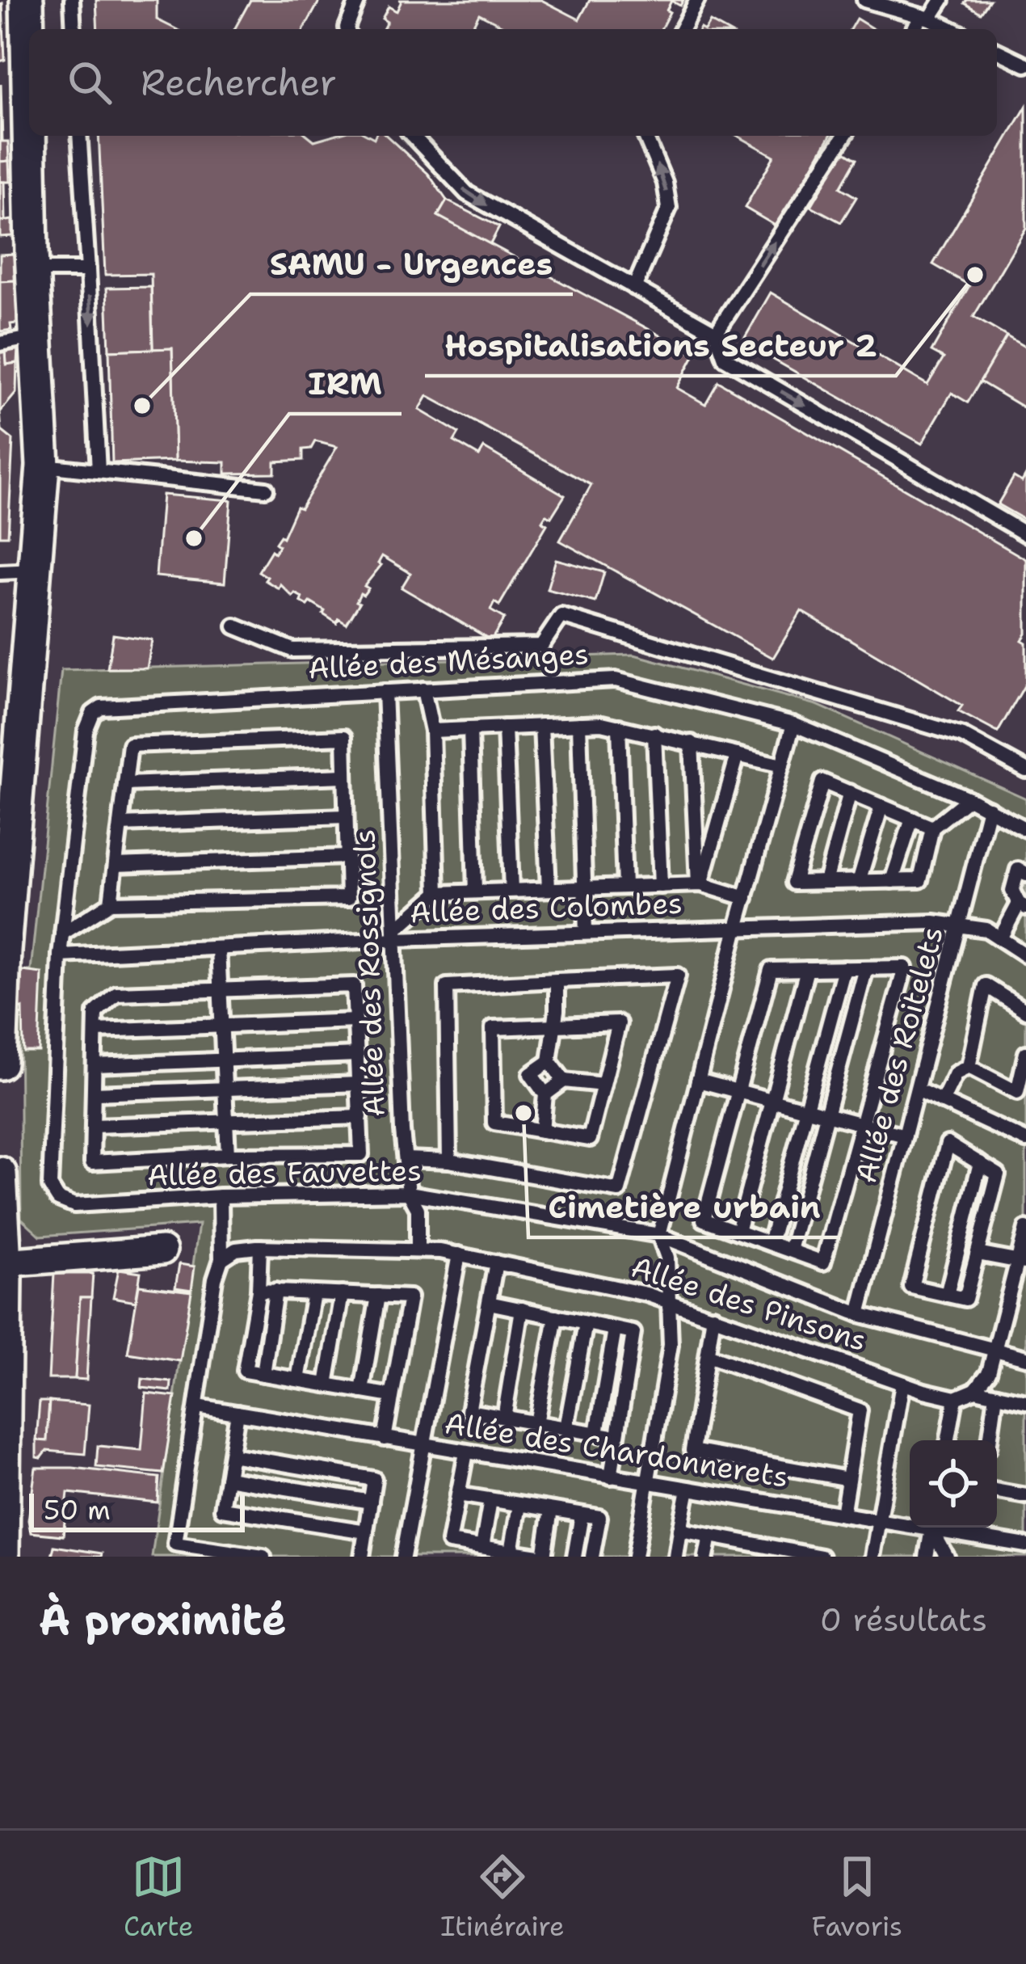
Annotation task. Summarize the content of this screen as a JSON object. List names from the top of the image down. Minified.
{"streets":{"lane":["Allée des Mésanges","Allée des Colombes","Allée des Rossignols","Allée des Roitelets","Allée des Fauvettes","Allée des Pinsons","Allée des Chardonnerets"]},"crossings":[["Allée des Mésanges","Allée des Colombes"],["Allée des Mésanges","Allée des Rossignols"],["Allée des Mésanges","Allée des Roitelets"],["Allée des Mésanges","Allée des Fauvettes"],["Allée des Colombes","Allée des Rossignols"],["Allée des Colombes","Allée des Roitelets"],["Allée des Colombes","Allée des Fauvettes"],["Allée des Rossignols","Allée des Fauvettes"],["Allée des Rossignols","Allée des Pinsons"],["Allée des Roitelets","Allée des Fauvettes"]],"places":["Hospitalisations Secteur 2","SAMU - Urgences","IRM","Cimetière urbain"],"scale_bar":"50 m","page":{"search":"Rechercher","scale":"50 m","heading":["À proximité","0 résultats"],"nav":["Carte","Itinéraire","Favoris"]}}
